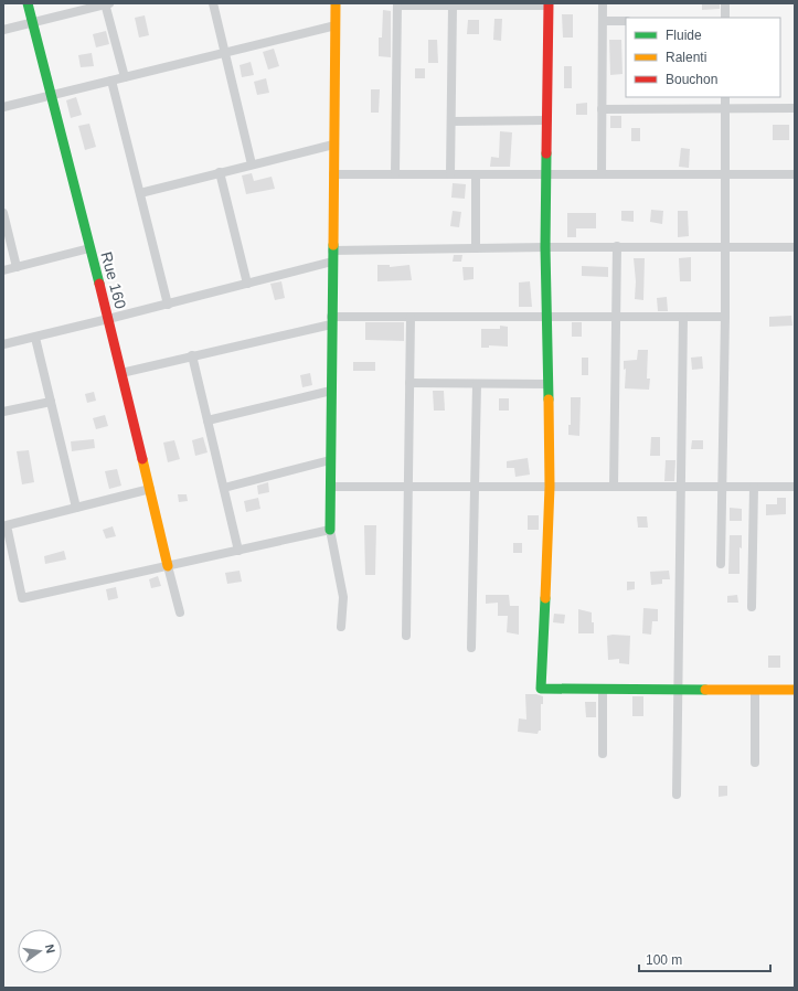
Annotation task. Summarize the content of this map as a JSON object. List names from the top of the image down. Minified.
{"streets":{"street":["Rue 160"]},"legend":["Fluide","Ralenti","Bouchon"],"scale_bar":"100 m","north":"right"}
